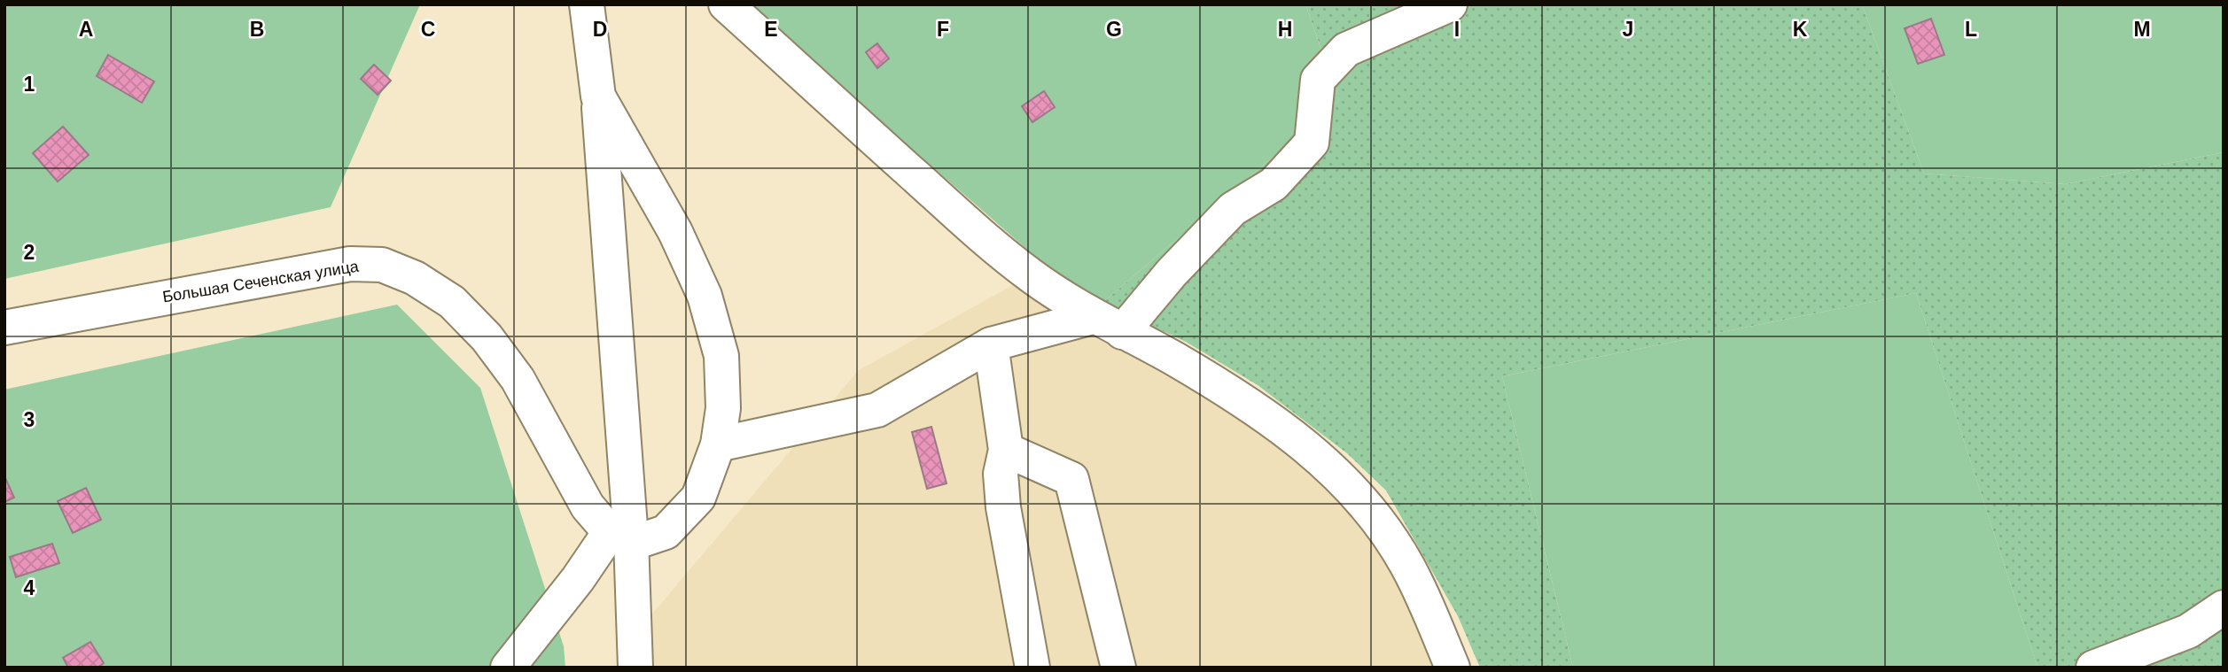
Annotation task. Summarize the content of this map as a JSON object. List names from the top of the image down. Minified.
{"streets":{"street":["Большая Сеченская улица"]},"grid":{"columns":["A","B","C","D","E","F","G","H","I","J","K","L","M"],"rows":["1","2","3","4"]}}
